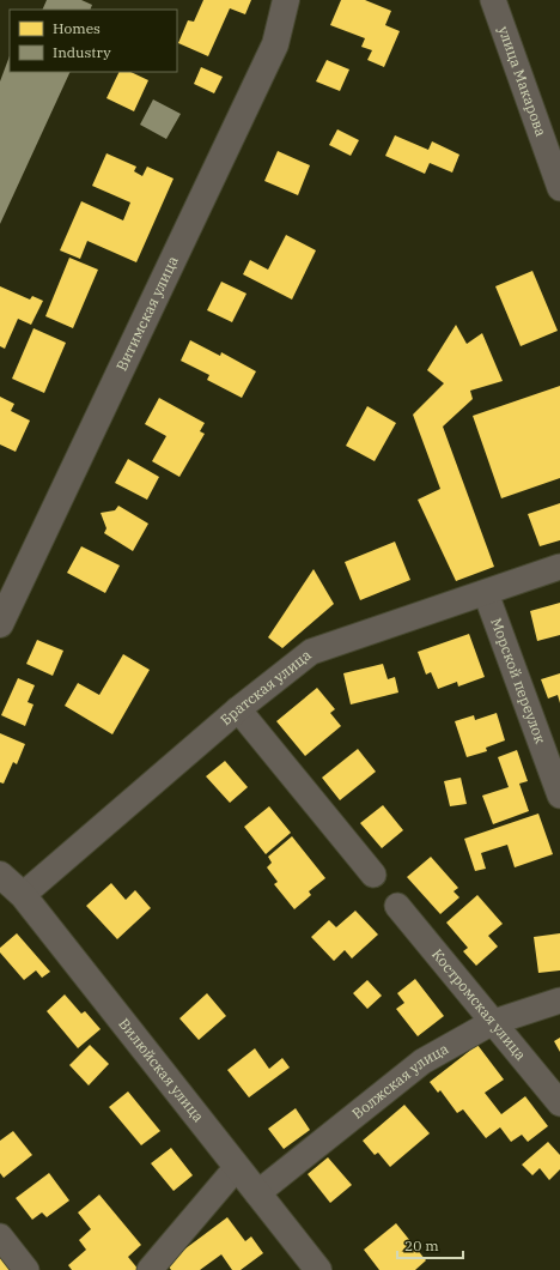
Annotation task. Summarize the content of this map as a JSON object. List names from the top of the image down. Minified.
{"streets":{"street":["улица Макарова","Витимская улица","Морской переулок","Братская улица","Костромская улица","Вилюйская улица","Волжская улица"]},"crossings":[["Морской переулок","Братская улица"],["Братская улица","Вилюйская улица"],["Костромская улица","Волжская улица"],["Вилюйская улица","Волжская улица"]],"legend":["Homes","Industry"],"scale_bar":"20 m"}
